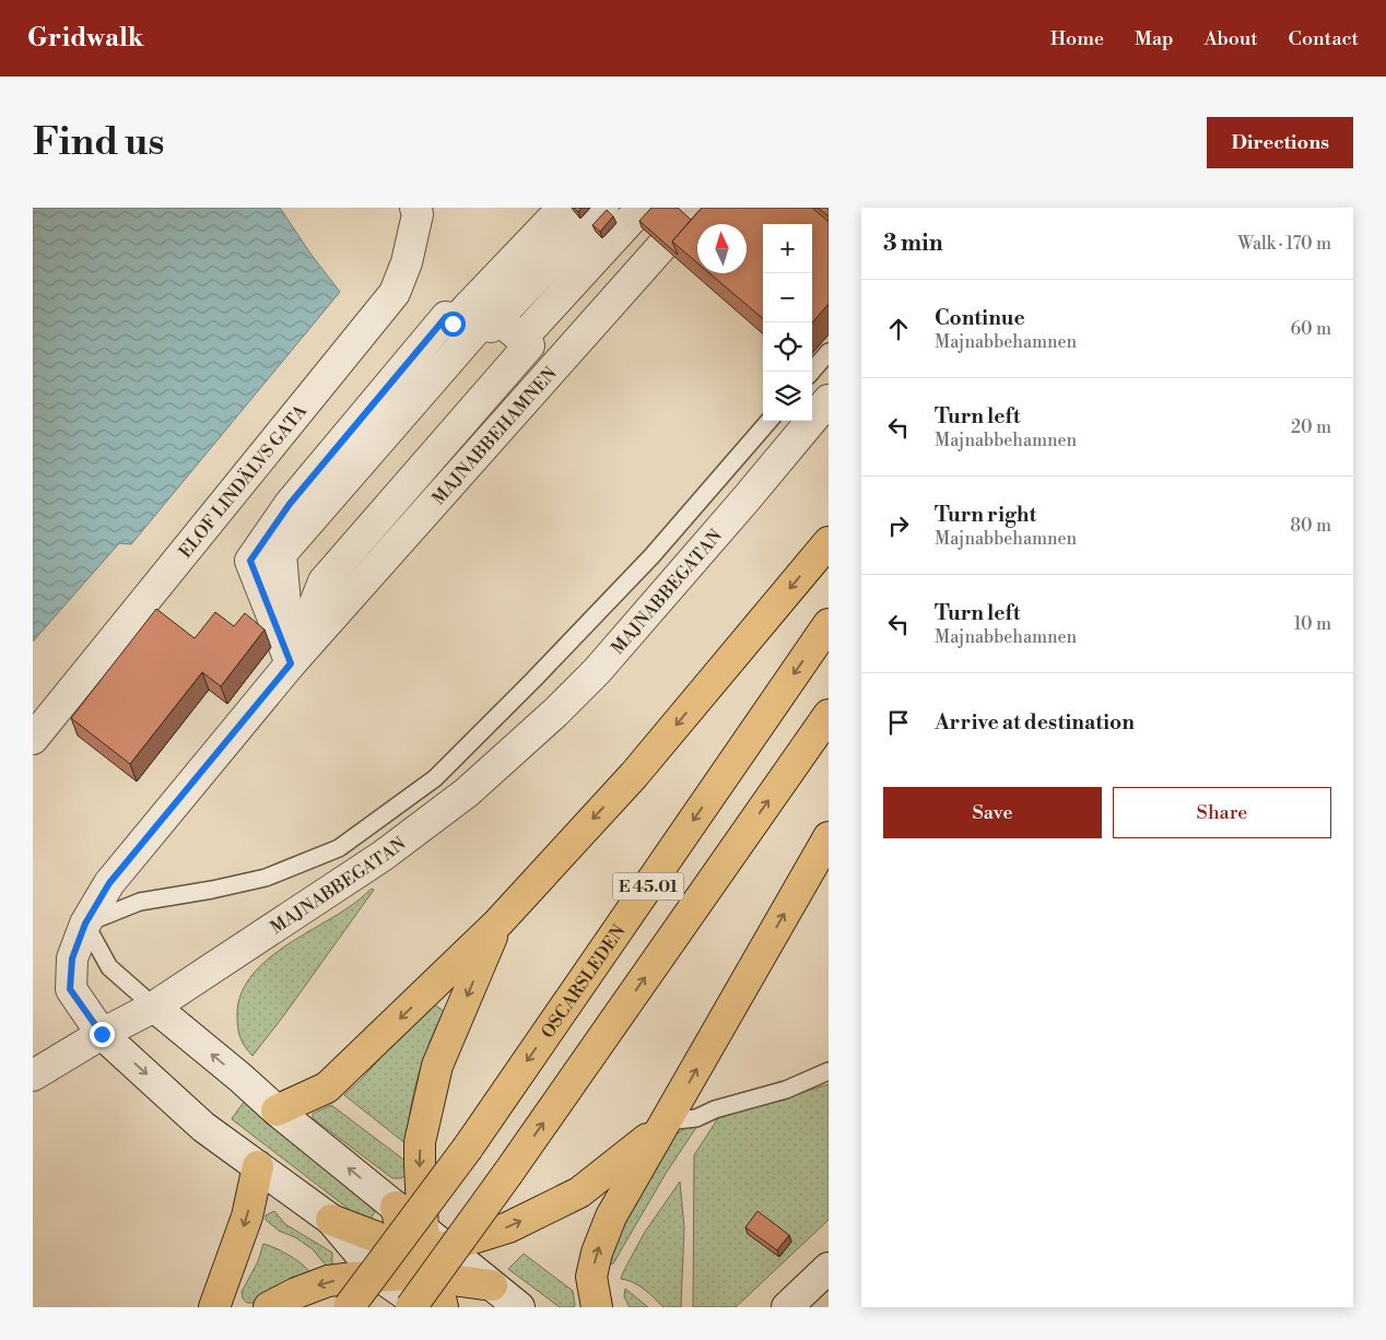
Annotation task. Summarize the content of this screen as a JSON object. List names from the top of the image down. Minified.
{"streets":{"highway":["E 45.01","OSCARSLEDEN"],"street":["MAJNABBEHAMNEN","ELOF LINDÄLVS GATA","MAJNABBEGATAN"]},"crossings":[["MAJNABBEHAMNEN","MAJNABBEGATAN"]],"north":"top","page":{"header":"Gridwalk","nav":["Home","Map","About","Contact"],"buttons":["Directions",["Save","Share"]],"title":"Find us","heading":["3 min","Walk · 170 m"],"map_buttons":["+","−"],"list":[["Continue","Majnabbehamnen","60 m"],["Turn left","Majnabbehamnen","20 m"],["Turn right","Majnabbehamnen","80 m"],["Turn left","Majnabbehamnen","10 m"],"Arrive at destination"]}}
